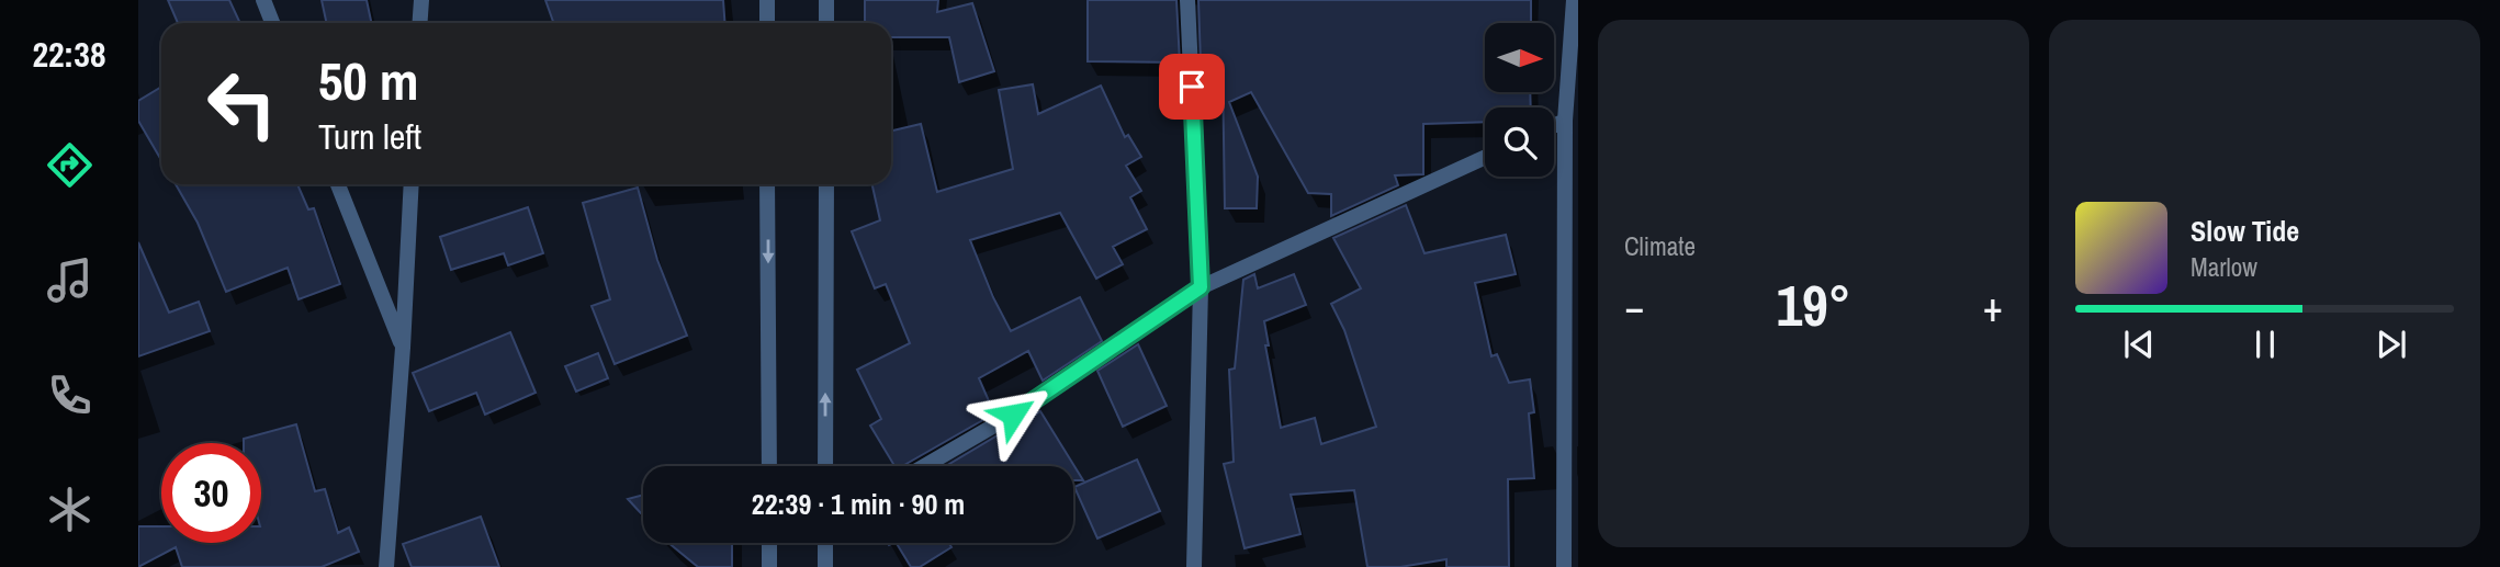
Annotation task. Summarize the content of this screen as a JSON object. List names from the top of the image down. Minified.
{"north":"right","page":{"tabs":"22:38","tile":"Climate","turn":["50 m","Turn left"],"song":["Slow Tide","Marlow"],"heat":["−","19°","+"],"limit":"30","trip":"22:39 · 1 min · 90 m"}}
